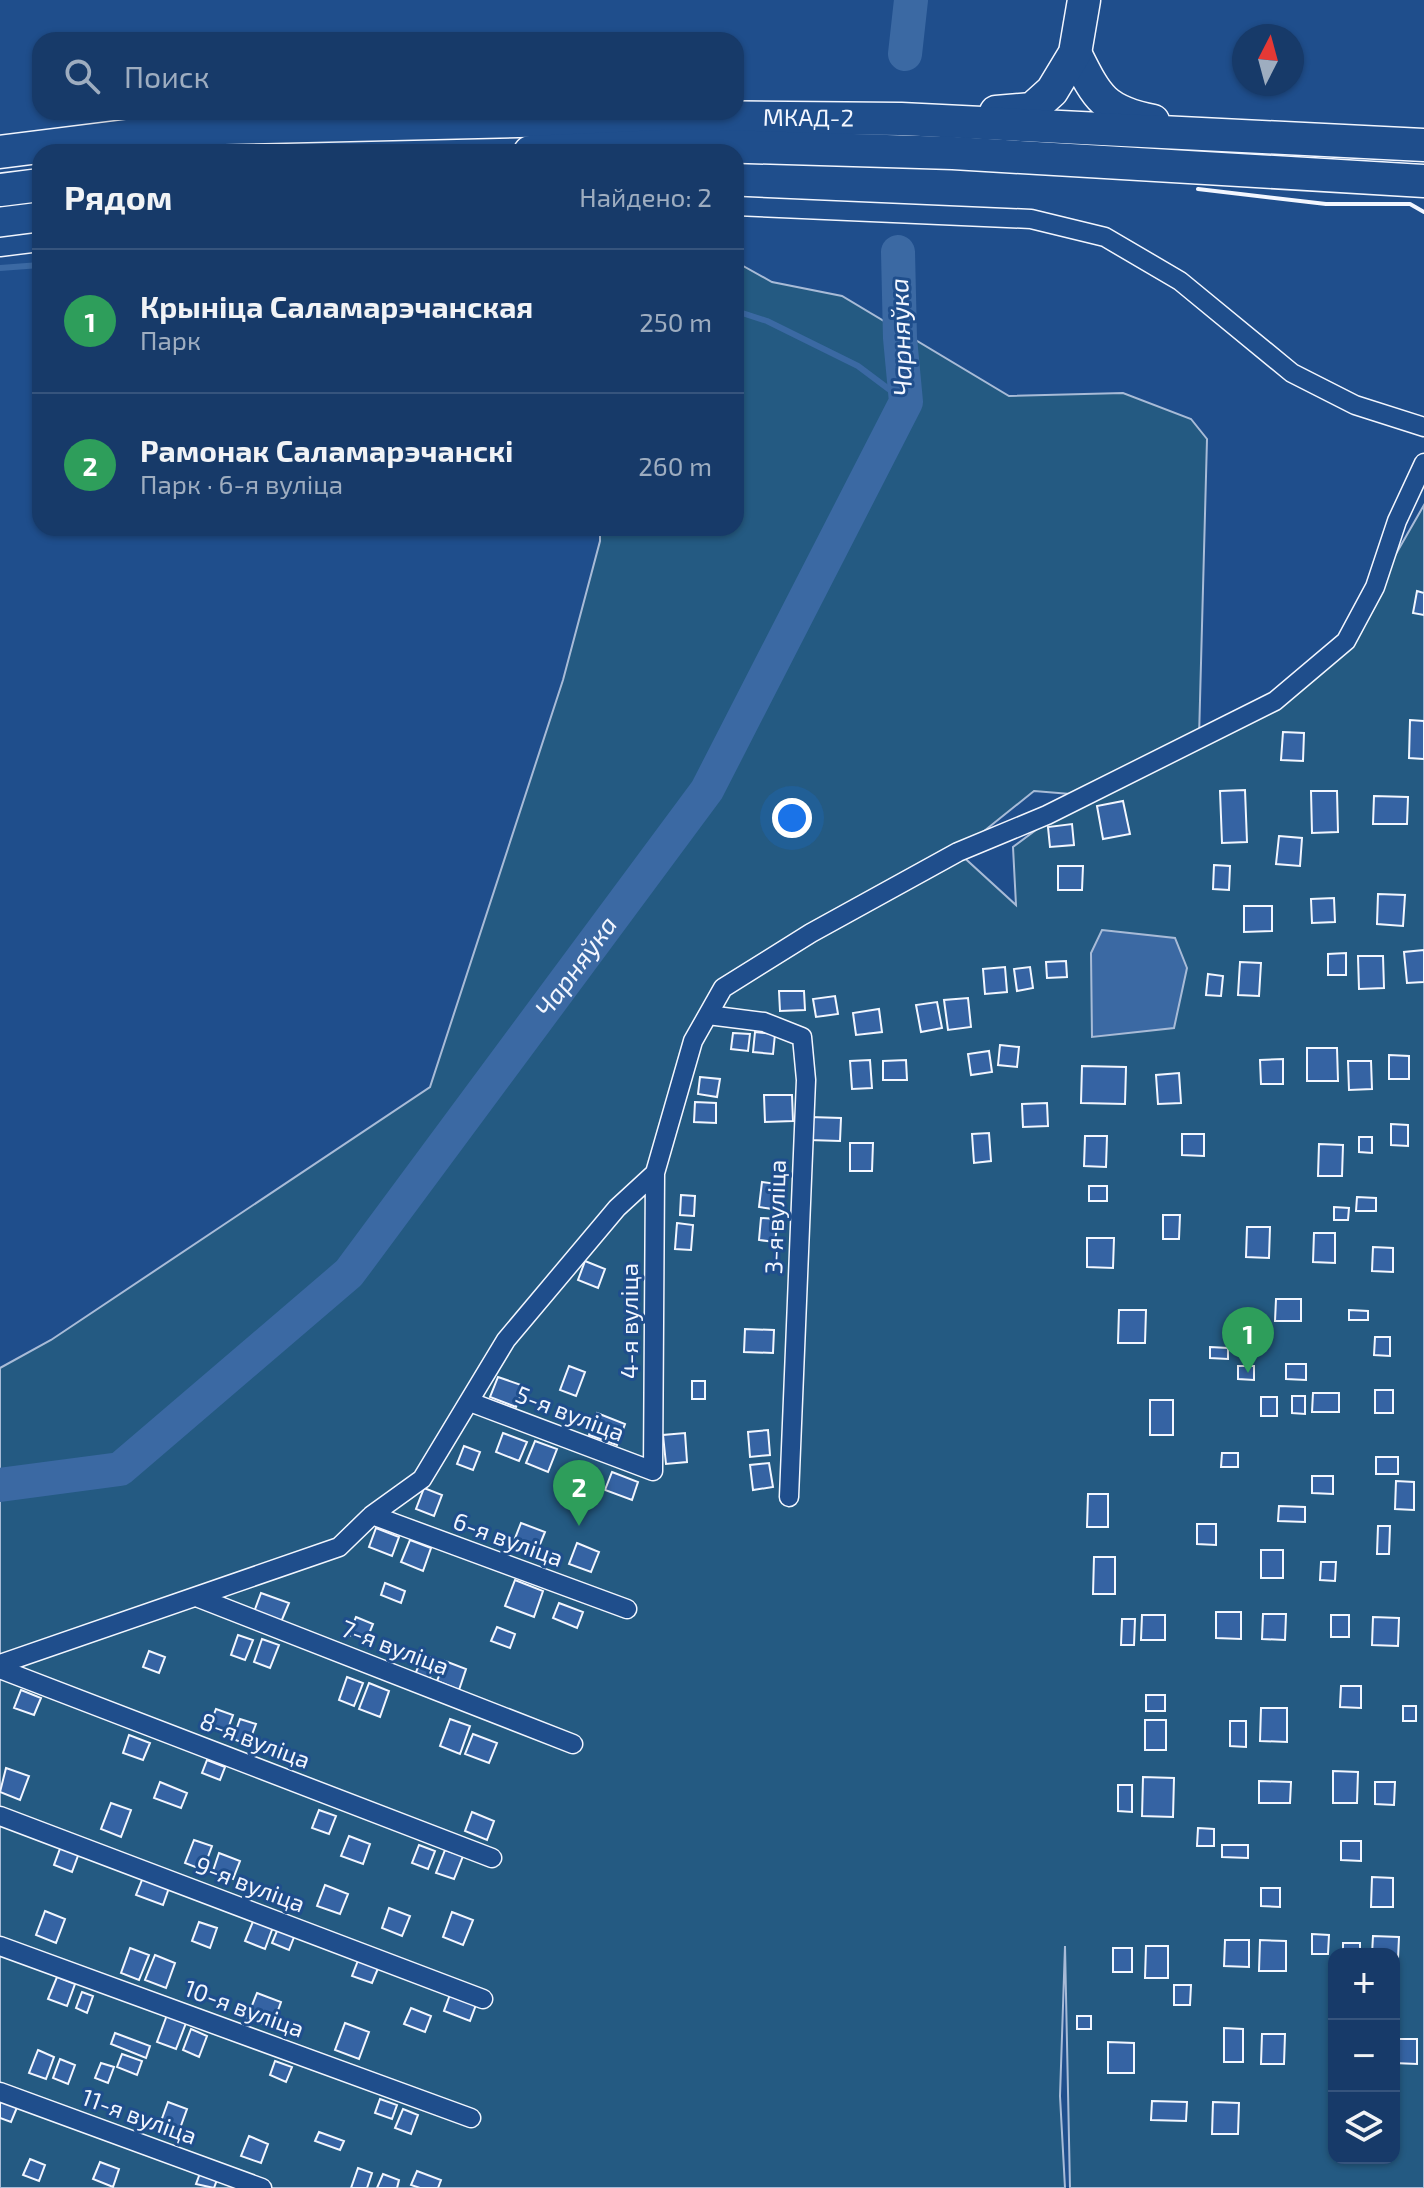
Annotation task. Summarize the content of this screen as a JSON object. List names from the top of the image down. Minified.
{"streets":{"highway":["МКАД-2"],"street":["3-я вуліца","4-я вуліца","5-я вуліца","6-я вуліца","7-я вуліца","8-я вуліца","9-я вуліца","10-я вуліца","11-я вуліца"]},"crossings":[["3-я вуліца","4-я вуліца"],["4-я вуліца","5-я вуліца"]],"water":["Чарняўка"],"north":"top","page":{"search":"Поиск","heading":["Рядом","Найдено: 2"],"list":[{"mark":"1","name":"Крыніца Саламарэчанская","note":"Парк","value":"250 m"},{"mark":"2","name":"Рамонак Саламарэчанскі","note":"Парк · 6-я вуліца","value":"260 m"}],"pins":["1","2"],"map_buttons":["+","−"]}}
